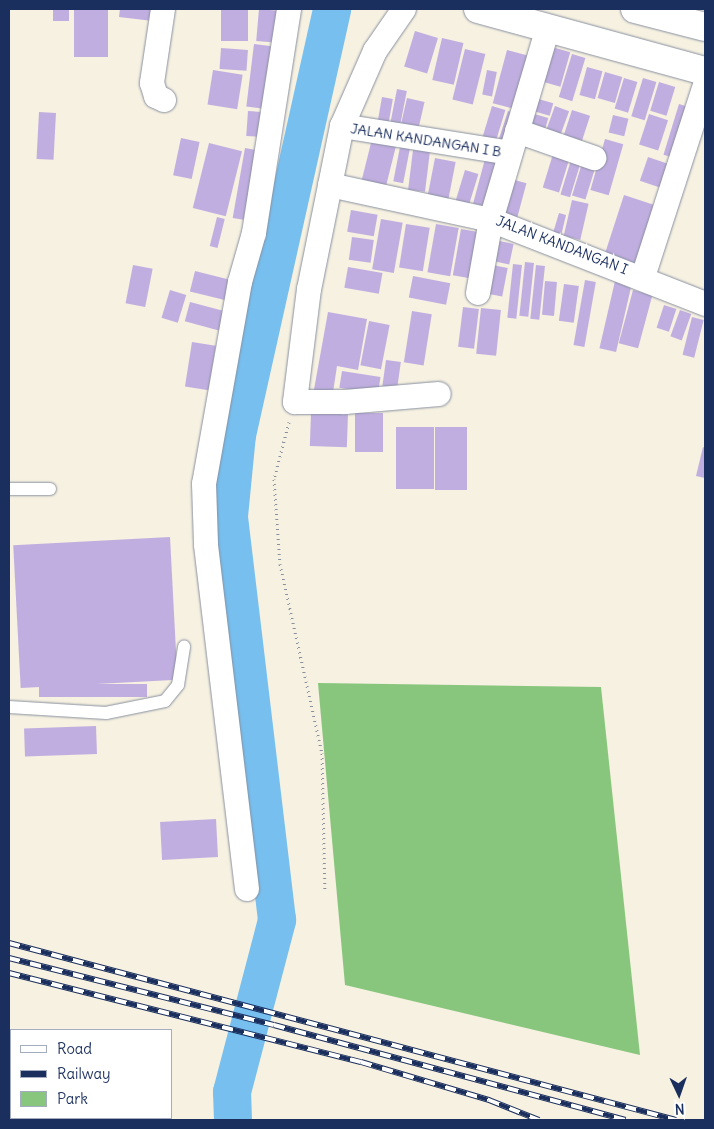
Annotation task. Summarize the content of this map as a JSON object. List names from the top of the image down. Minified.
{"streets":{"street":["JALAN KANDANGAN I B","JALAN KANDANGAN I"]},"crossings":[["JALAN KANDANGAN I B","JALAN KANDANGAN I"]],"legend":["Road","Railway","Park"],"north":"bottom"}
